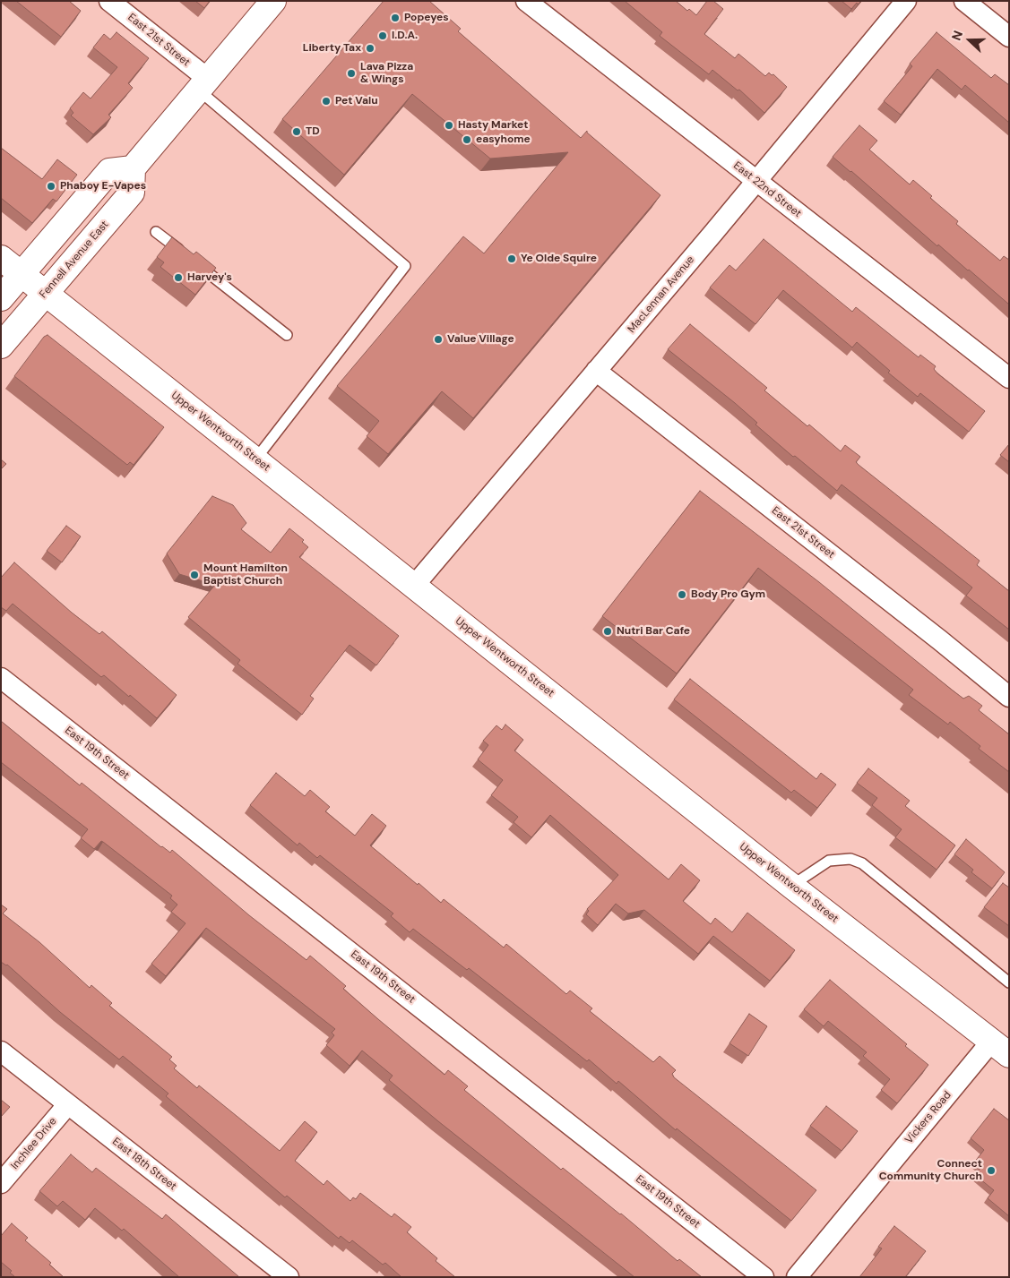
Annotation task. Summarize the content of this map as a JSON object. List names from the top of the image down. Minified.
{"streets":{"main road":["Fennell Avenue East","Upper Wentworth Street"],"street":["East 21st Street","East 22nd Street","MacLennan Avenue","East 19th Street","Vickers Road","Inchlee Drive","East 18th Street"]},"crossings":[["East 21st Street","MacLennan Avenue"],["East 22nd Street","MacLennan Avenue"],["Fennell Avenue East","Upper Wentworth Street"],["MacLennan Avenue","Upper Wentworth Street"],["Upper Wentworth Street","Vickers Road"],["Inchlee Drive","East 18th Street"]],"places":["Popeyes","I.D.A.","Liberty Tax","Lava Pizza & Wings","Pet Valu","Hasty Market","TD","easyhome","Phaboy E-Vapes","Ye Olde Squire","Harvey's","Value Village","Mount Hamilton Baptist Church","Body Pro Gym","Nutri Bar Cafe","Connect Community Church"],"north":"left"}
